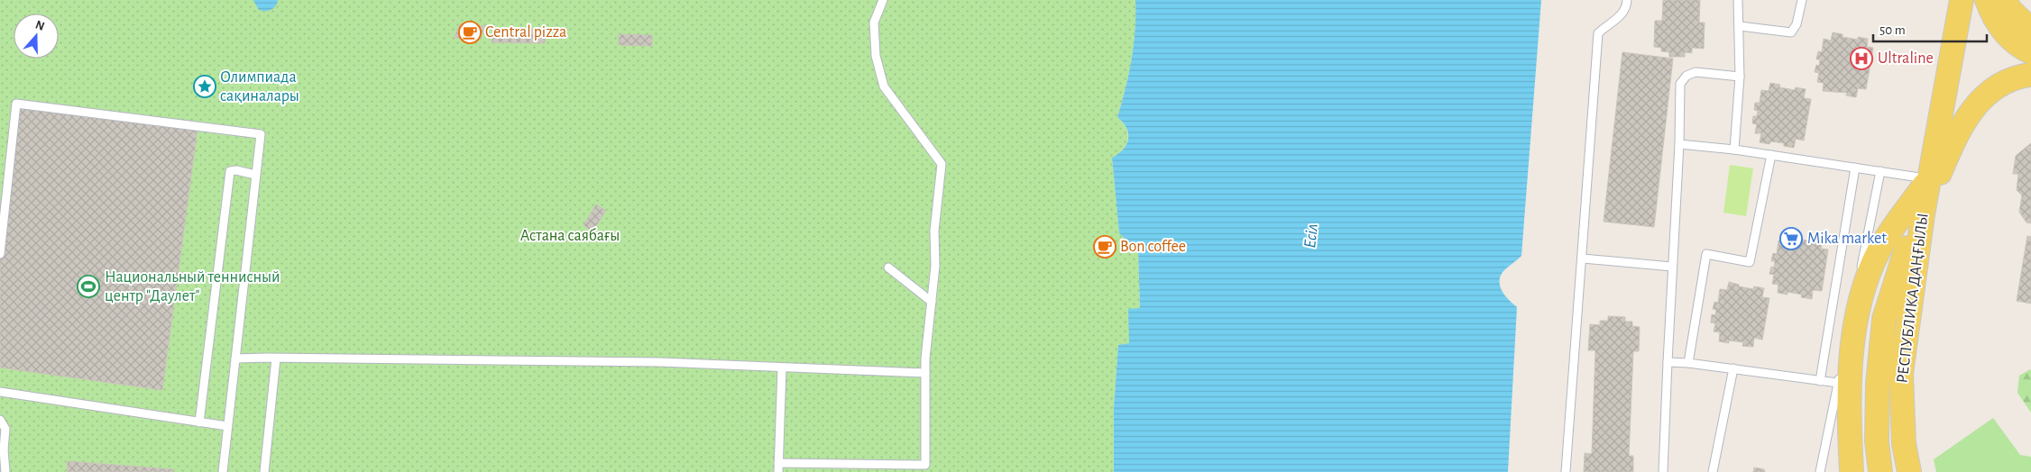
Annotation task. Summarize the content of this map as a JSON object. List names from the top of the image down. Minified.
{"streets":{"main road":["РЕСПУБЛИКА ДАҢҒЫЛЫ"]},"water":["Есіл"],"parks":["Астана саябағы"],"places":{"cafe":["Central pizza","Bon coffee"],"hospital":["Ultraline"],"place":["Олимпиада сақиналары"],"supermarket":["Mika market"],"sports":["Национальный теннисный центр \"Даулет\""]},"scale_bar":"50 m","north":"top"}
